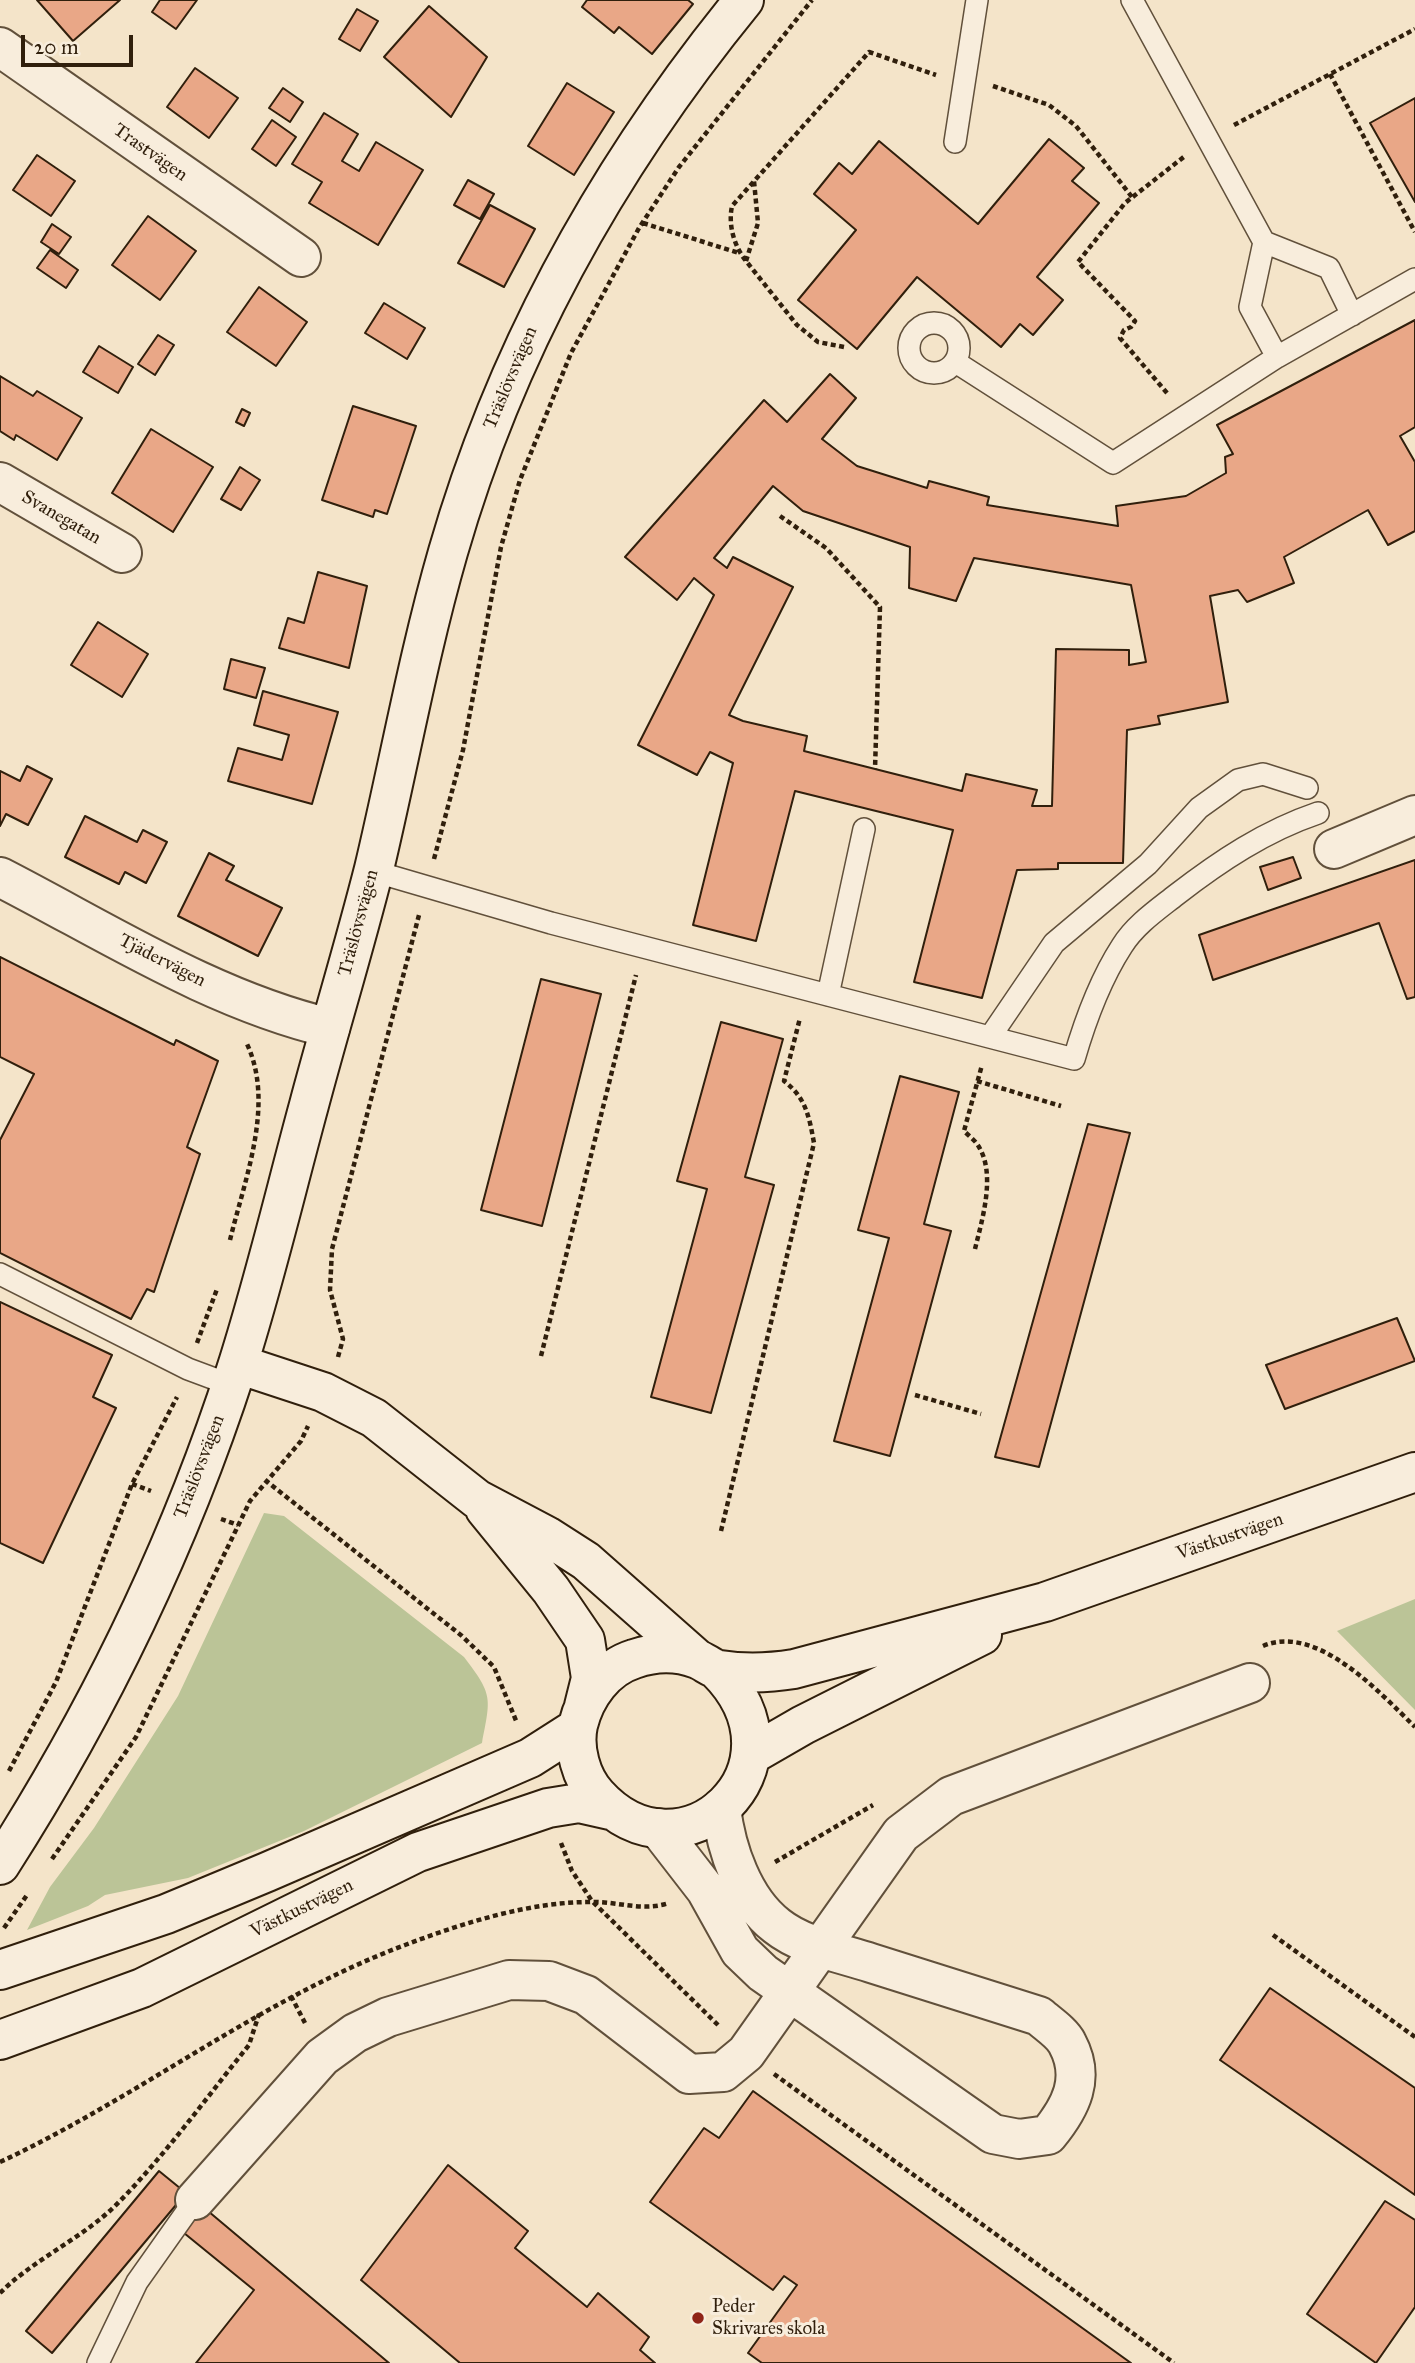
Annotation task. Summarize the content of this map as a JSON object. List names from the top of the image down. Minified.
{"streets":{"street":["Trastvägen","Träslövsvägen","Svanegatan","Tjädervägen","Västkustvägen"]},"crossings":[["Träslövsvägen","Tjädervägen"]],"places":["Peder Skrivares skola"],"scale_bar":"20 m"}
